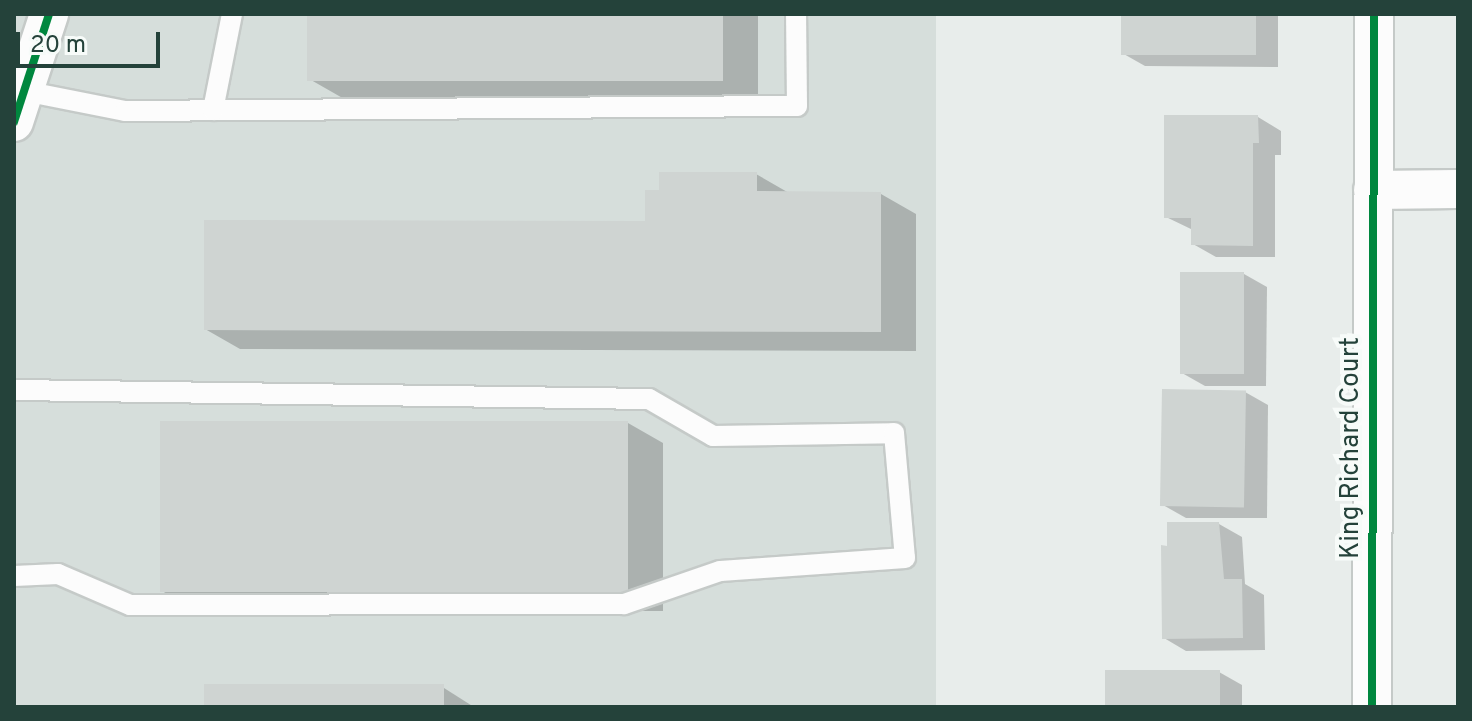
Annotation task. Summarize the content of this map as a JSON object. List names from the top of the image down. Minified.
{"streets":{"street":["King Richard Court"]},"scale_bar":"20 m"}
